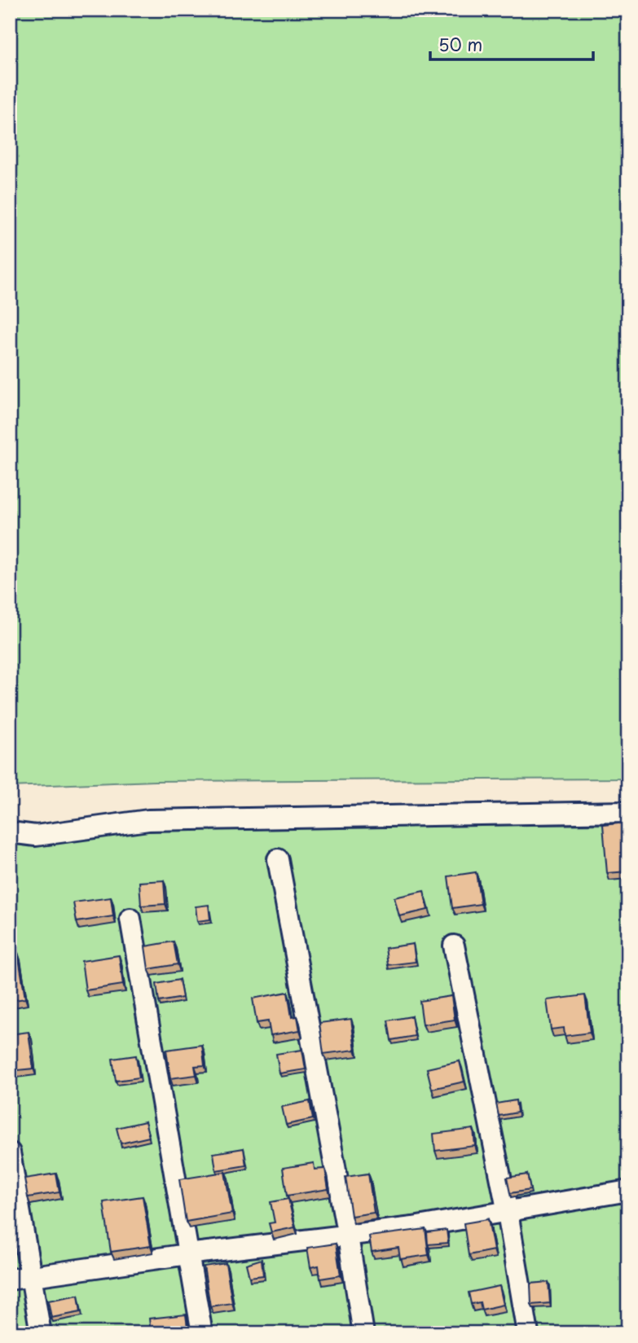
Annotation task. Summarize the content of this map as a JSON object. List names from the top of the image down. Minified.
{"scale_bar":"50 m"}
